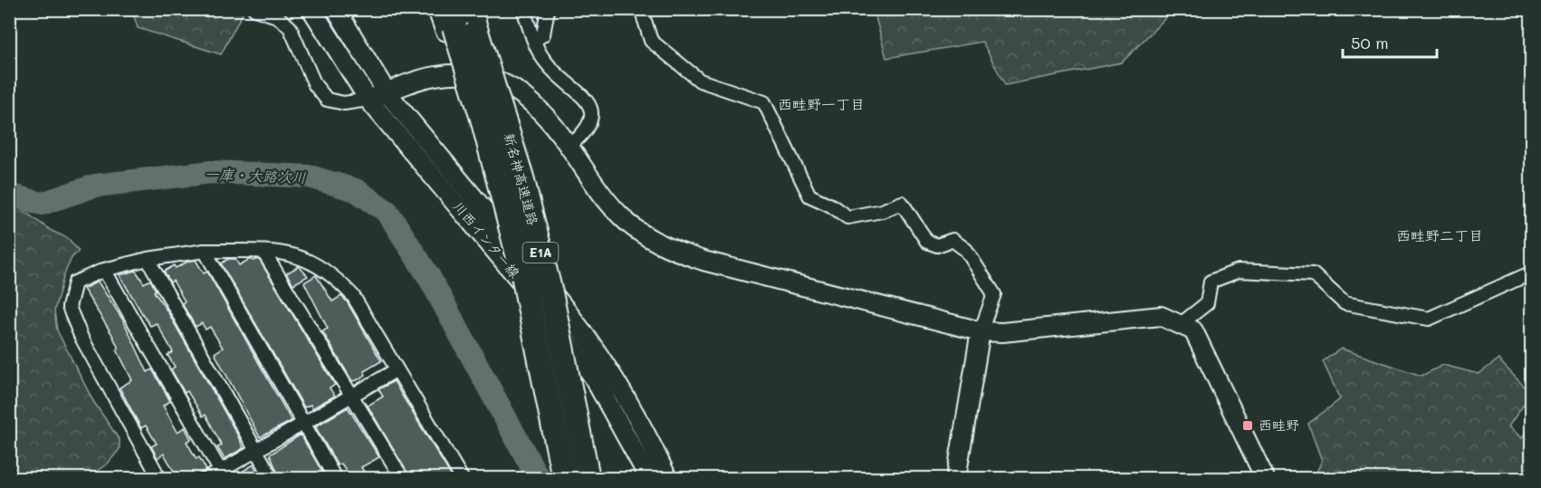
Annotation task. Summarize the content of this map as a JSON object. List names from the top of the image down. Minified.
{"streets":{"highway":["新名神高速道路","E1A"],"street":["川西インター線"]},"districts":["西畦野一丁目","西畦野二丁目"],"water":["一庫・大路次川"],"places":{"transit":["西畦野"]},"scale_bar":"50 m"}
